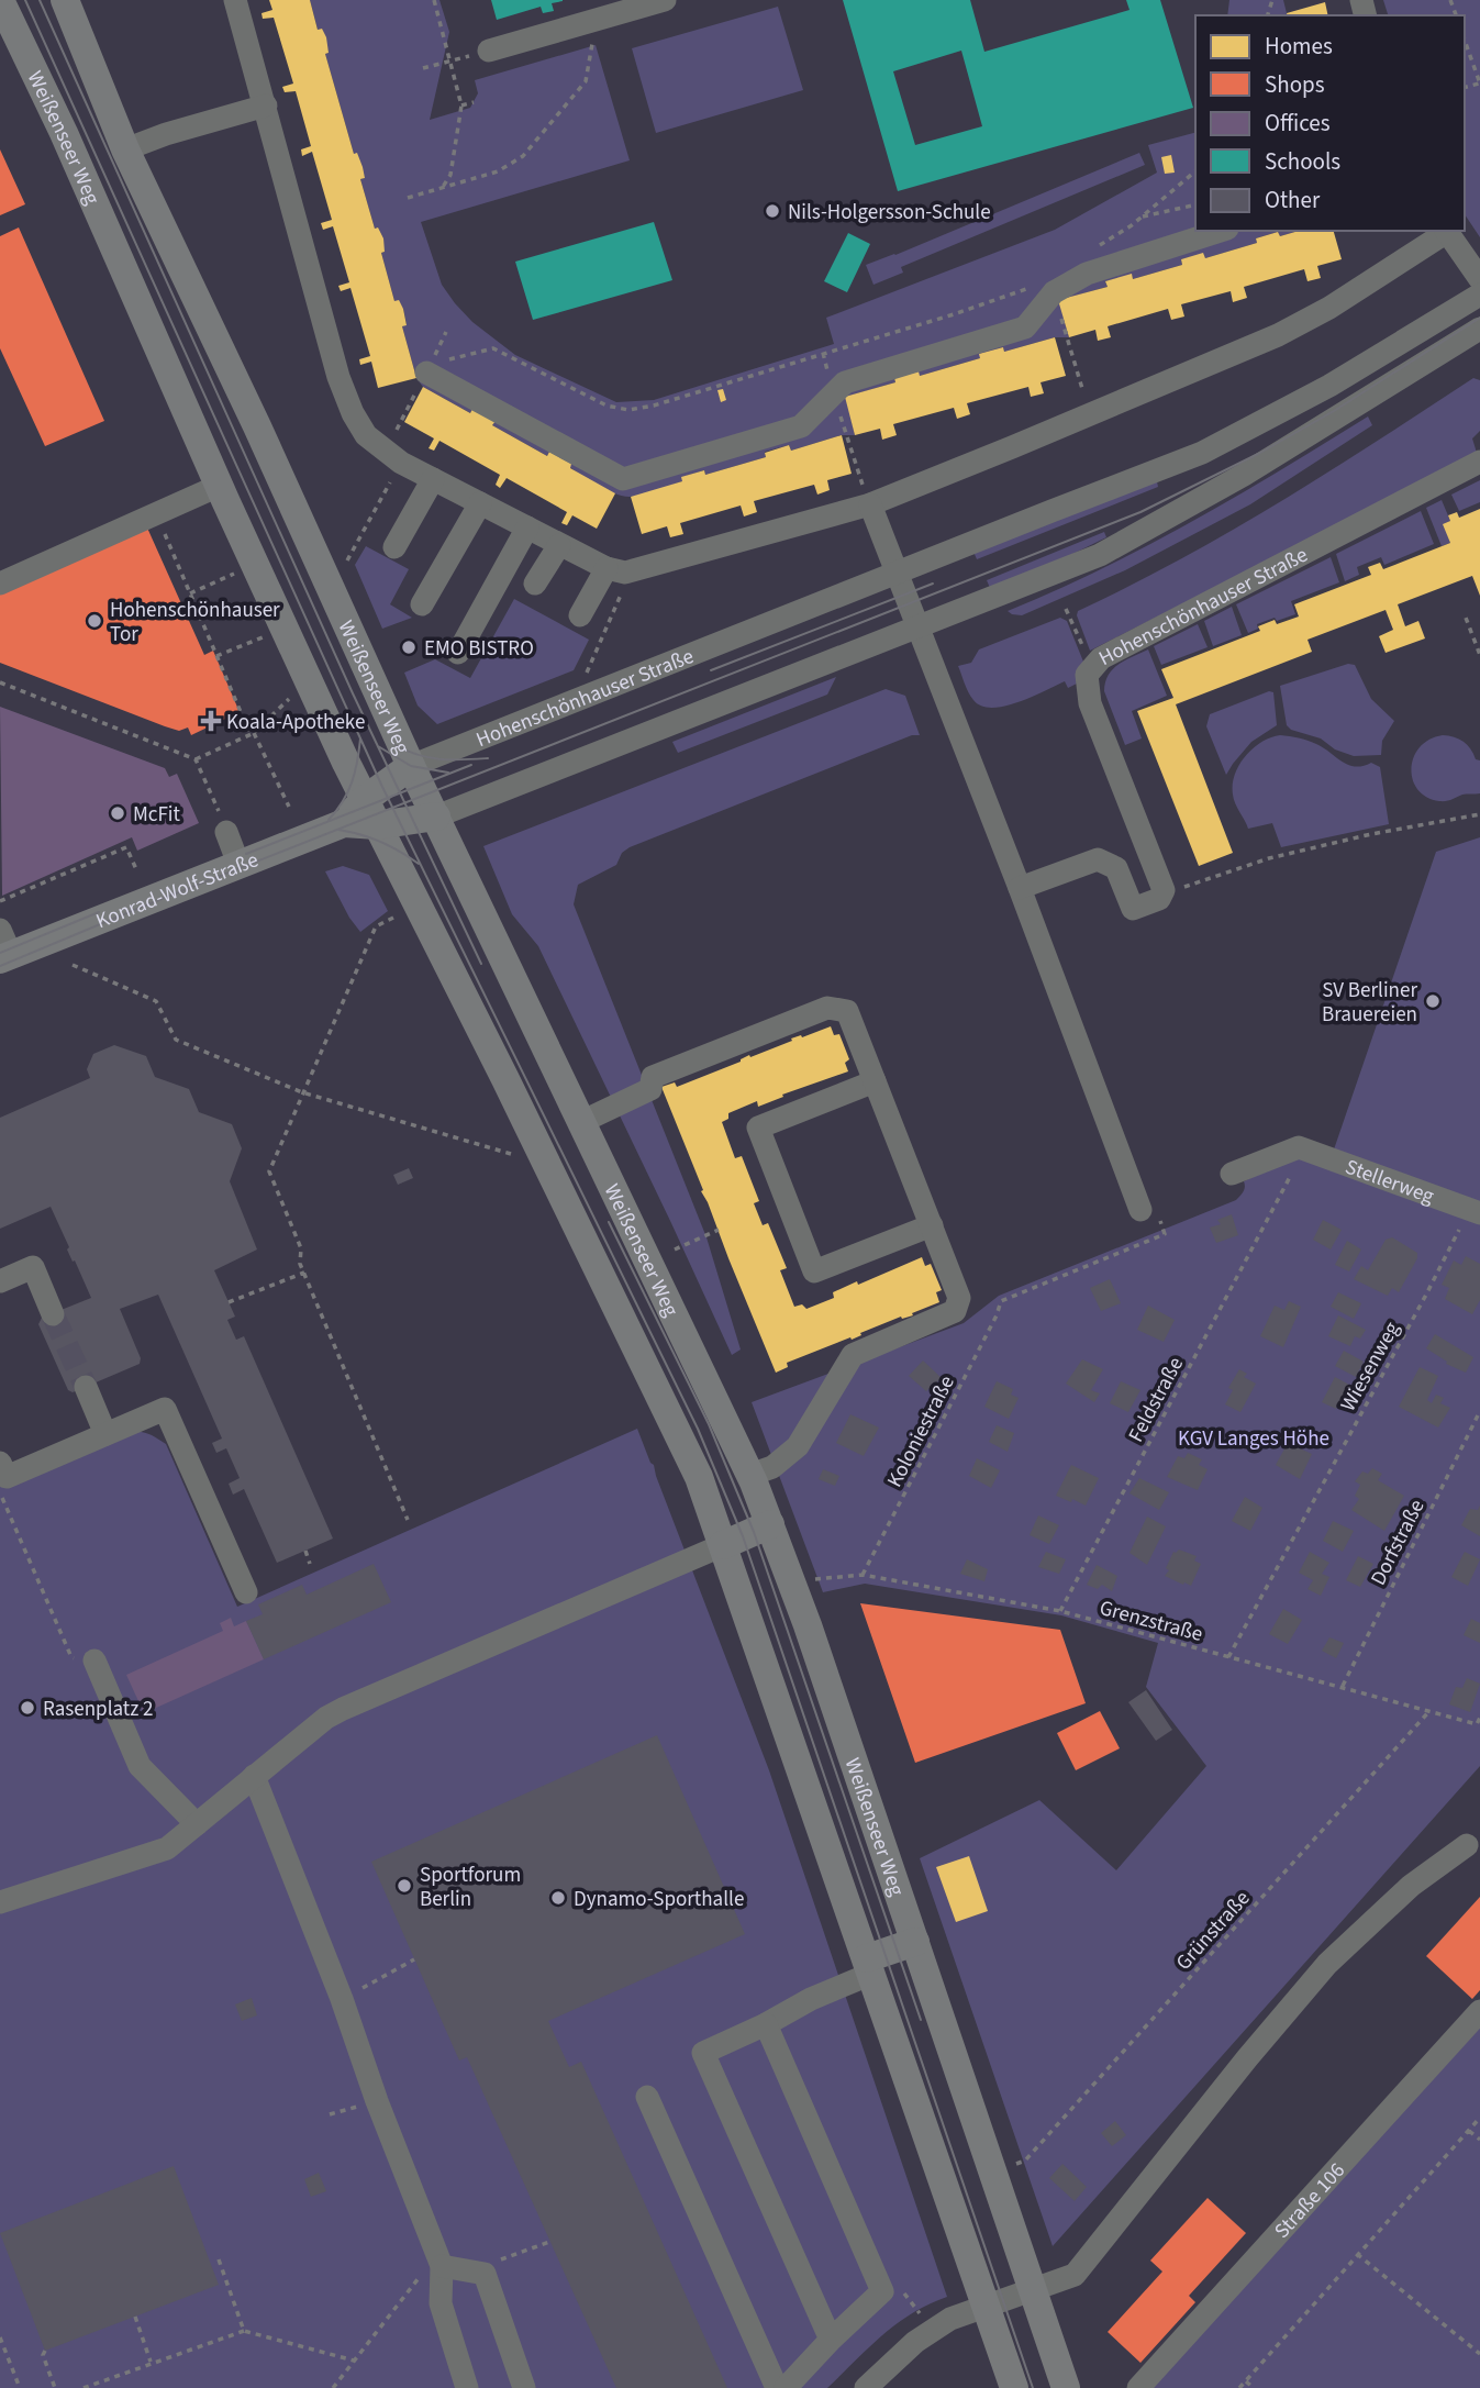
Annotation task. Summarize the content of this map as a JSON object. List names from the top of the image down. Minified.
{"streets":{"main road":["Weißenseer Weg","Hohenschönhauser Straße","Konrad-Wolf-Straße"],"street":["Stellerweg","Straße 106"],"path":["Wiesenweg","Feldstraße","Koloniestraße","Dorfstraße","Grenzstraße","Grünstraße"]},"crossings":[["Weißenseer Weg","Hohenschönhauser Straße"],["Weißenseer Weg","Konrad-Wolf-Straße"],["Hohenschönhauser Straße","Konrad-Wolf-Straße"],["Stellerweg","Wiesenweg"],["Wiesenweg","Grenzstraße"],["Feldstraße","Grenzstraße"],["Koloniestraße","Grenzstraße"],["Dorfstraße","Grenzstraße"],["Grenzstraße","Grünstraße"]],"parks":["KGV Langes Höhe"],"places":{"other":["Nils-Holgersson-Schule","Hohenschönhauser Tor","EMO BISTRO","McFit","SV Berliner Brauereien","Rasenplatz 2","Sportforum Berlin","Dynamo-Sporthalle"],"health":["Koala-Apotheke"]},"legend":["Homes","Shops","Offices","Schools","Other"]}
